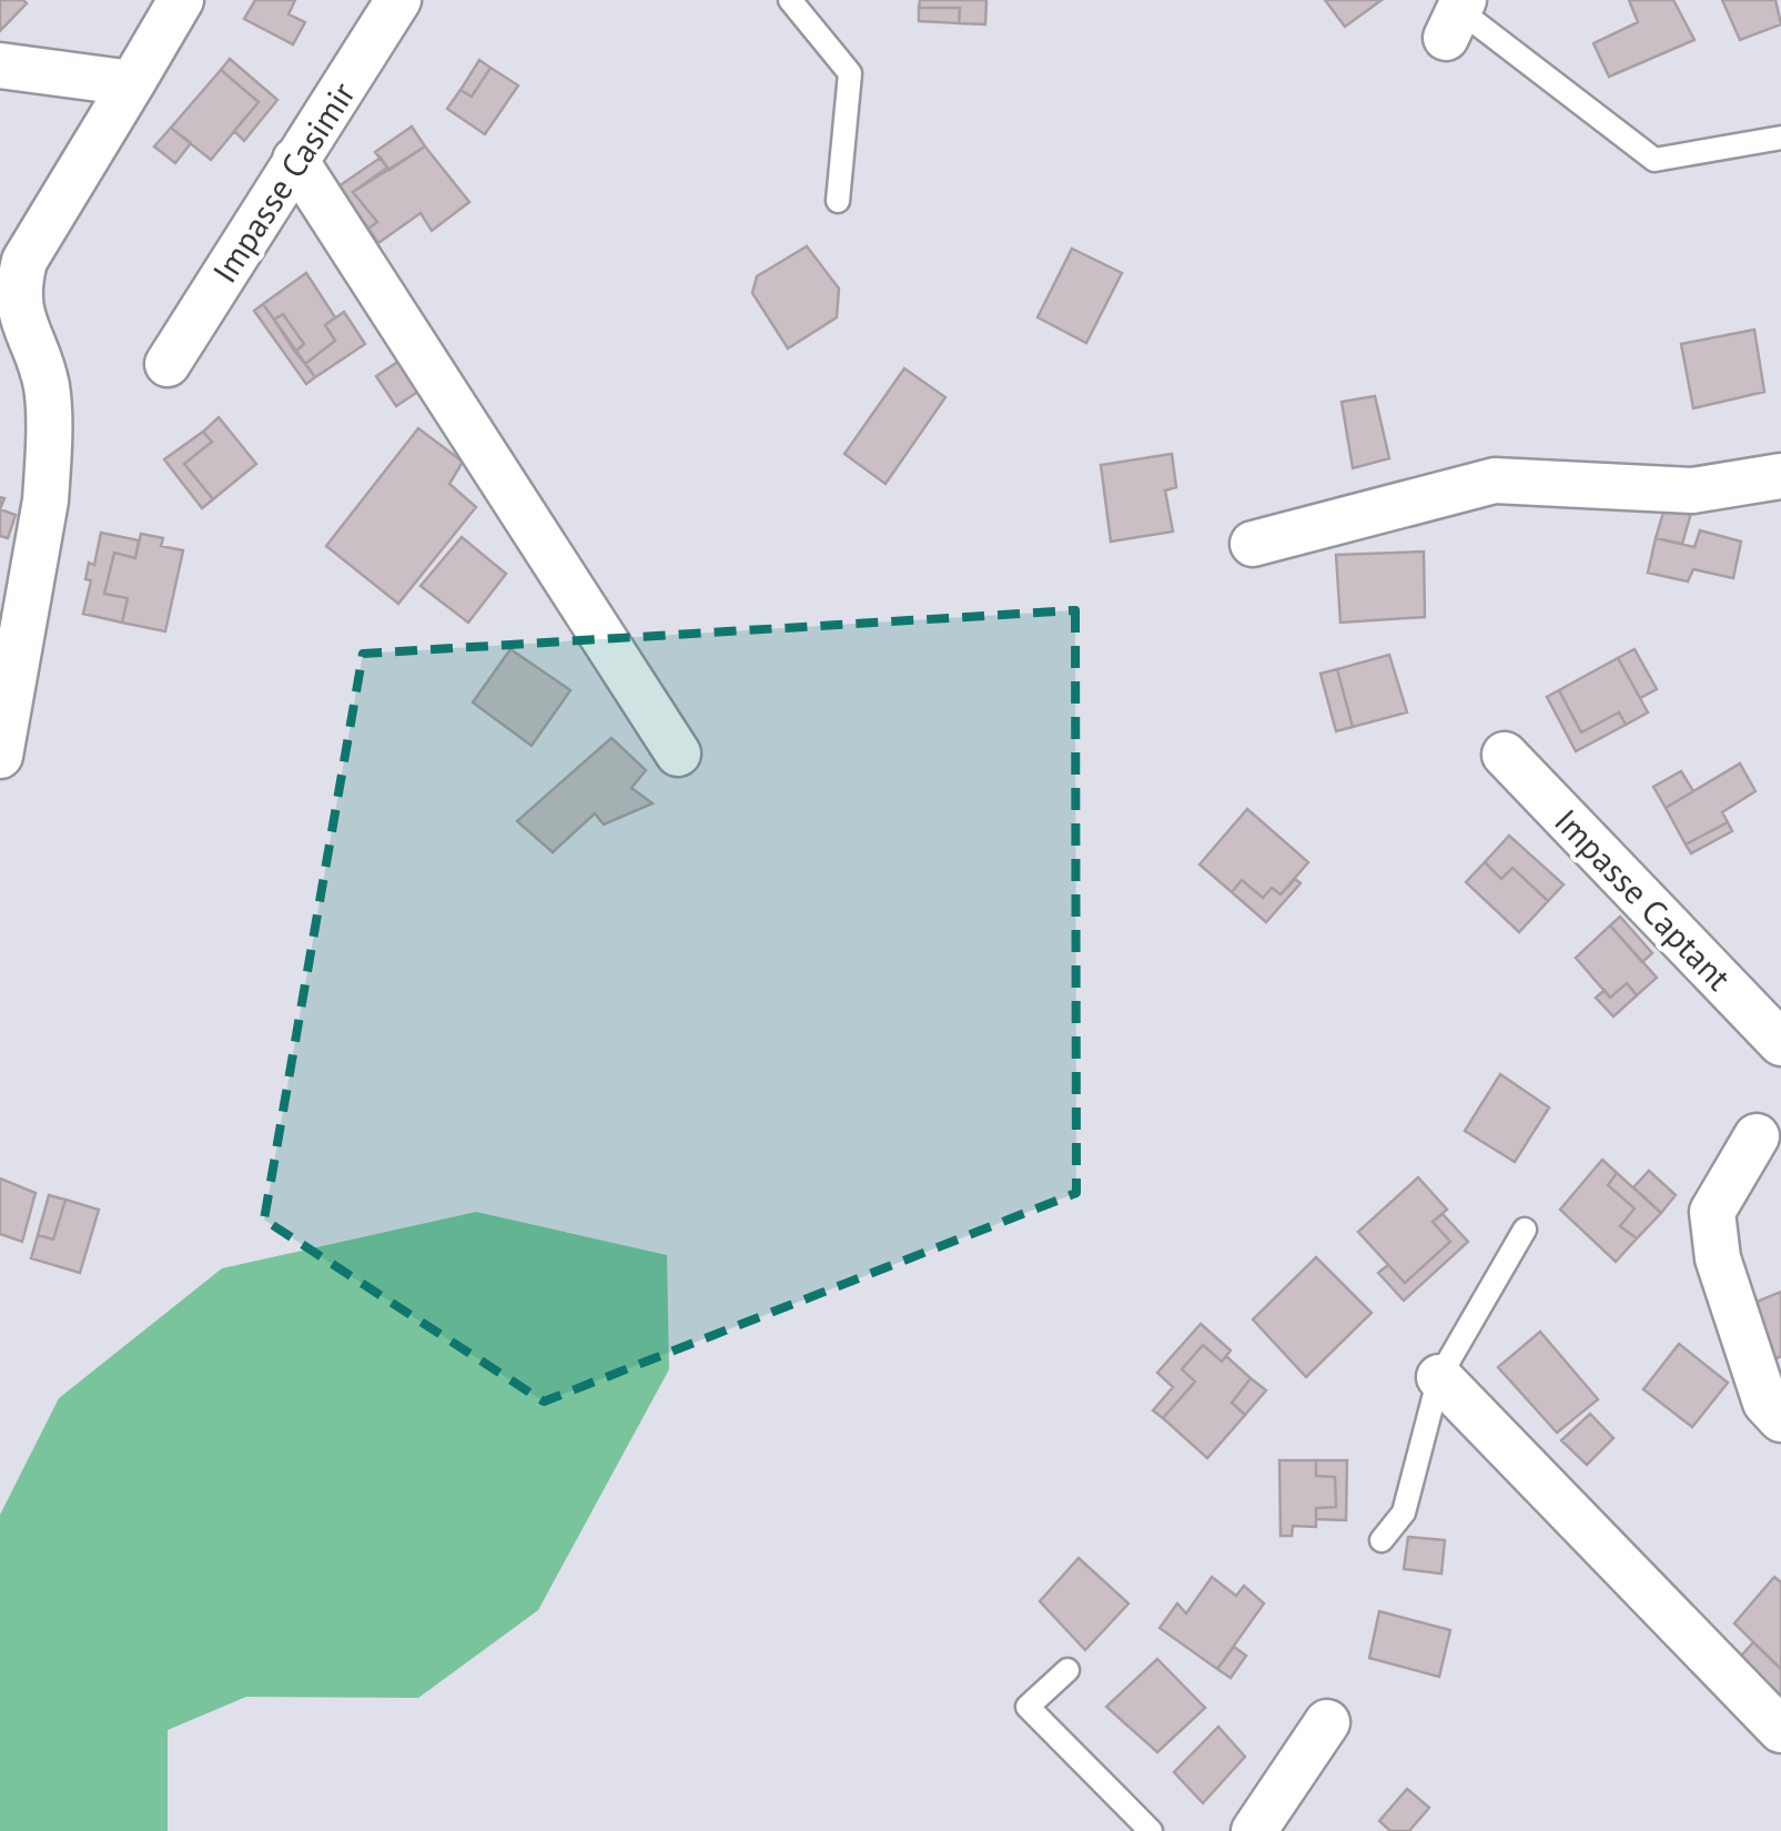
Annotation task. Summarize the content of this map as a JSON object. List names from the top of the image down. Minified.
{"streets":{"street":["Impasse Casimir","Impasse Captant"]}}
